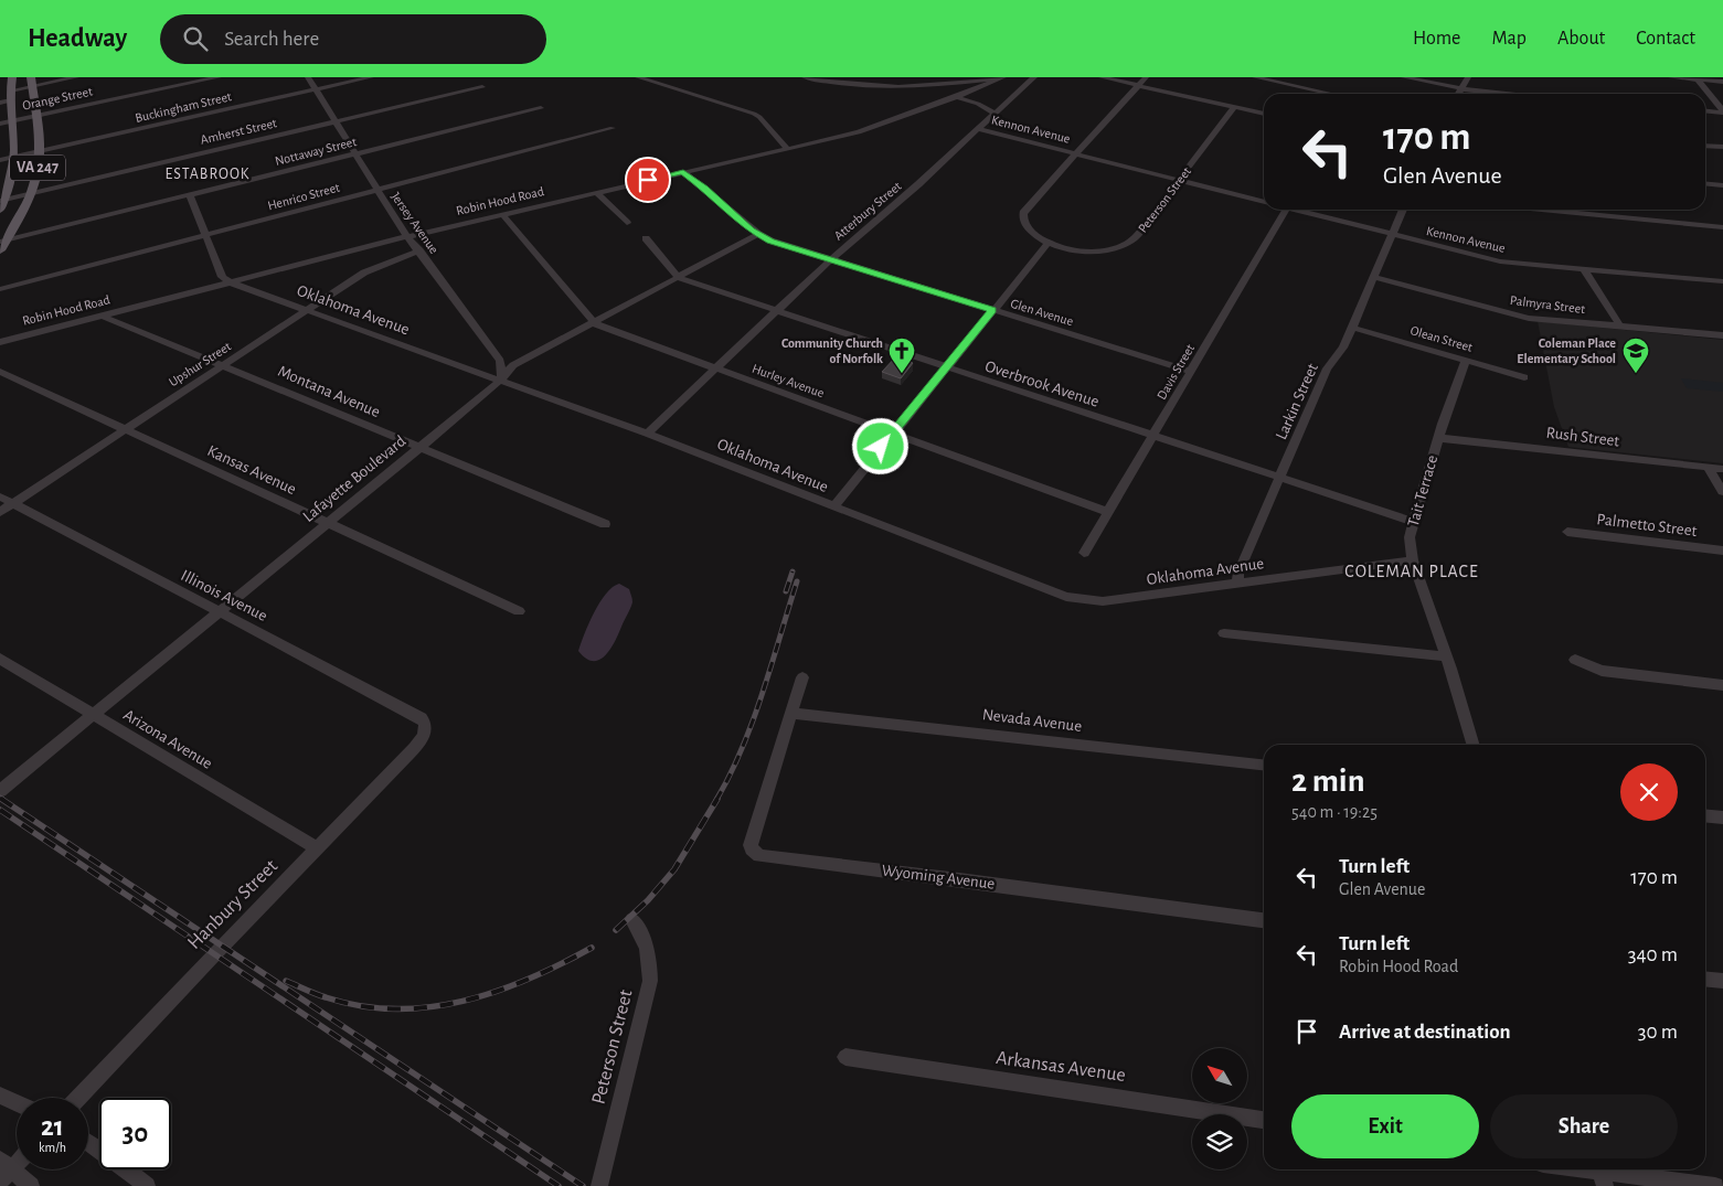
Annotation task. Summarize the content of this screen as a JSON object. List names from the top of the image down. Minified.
{"streets":{"main road":["VA 247"],"street":["Orange Street","Buckingham Street","Kennon Avenue","Amherst Street","Nottaway Street","Henrico Street","Peterson Street","Robin Hood Road","Atterbury Street","Jersey Avenue","Palmyra Street","Oklahoma Avenue","Glen Avenue","Olean Street","Upshur Street","Davis Street","Hurley Avenue","Overbrook Avenue","Montana Avenue","Larkin Street","Rush Street","Kansas Avenue","Lafayette Boulevard","Tait Terrace","Palmetto Street","Illinois Avenue","Nevada Avenue","Arizona Avenue","Wyoming Avenue","Hanbury Street","Arkansas Avenue"]},"crossings":[["Orange Street","VA 247"],["Buckingham Street","VA 247"],["Buckingham Street","Jersey Avenue"],["Kennon Avenue","Peterson Street"],["Kennon Avenue","Atterbury Street"],["Kennon Avenue","Larkin Street"],["Amherst Street","VA 247"],["Amherst Street","Jersey Avenue"],["Nottaway Street","VA 247"],["Nottaway Street","Jersey Avenue"],["Henrico Street","Jersey Avenue"],["Robin Hood Road","Jersey Avenue"],["Robin Hood Road","Oklahoma Avenue"],["Robin Hood Road","Glen Avenue"],["Robin Hood Road","Hurley Avenue"],["Robin Hood Road","Montana Avenue"],["Atterbury Street","Oklahoma Avenue"],["Atterbury Street","Glen Avenue"],["Atterbury Street","Hurley Avenue"],["Atterbury Street","Overbrook Avenue"],["Jersey Avenue","Oklahoma Avenue"],["Jersey Avenue","Upshur Street"],["Jersey Avenue","Lafayette Boulevard"],["Palmyra Street","Larkin Street"],["Oklahoma Avenue","Upshur Street"],["Oklahoma Avenue","Larkin Street"],["Oklahoma Avenue","Lafayette Boulevard"],["Oklahoma Avenue","Tait Terrace"],["Glen Avenue","Davis Street"],["Glen Avenue","Lafayette Boulevard"],["Olean Street","Larkin Street"],["Olean Street","Tait Terrace"],["Upshur Street","Montana Avenue"],["Upshur Street","Kansas Avenue"],["Upshur Street","Illinois Avenue"],["Davis Street","Hurley Avenue"],["Davis Street","Overbrook Avenue"],["Hurley Avenue","Lafayette Boulevard"],["Overbrook Avenue","Larkin Street"],["Overbrook Avenue","Lafayette Boulevard"],["Overbrook Avenue","Tait Terrace"],["Montana Avenue","Lafayette Boulevard"],["Rush Street","Tait Terrace"],["Kansas Avenue","Lafayette Boulevard"],["Lafayette Boulevard","Illinois Avenue"],["Lafayette Boulevard","Arizona Avenue"],["Illinois Avenue","Hanbury Street"],["Nevada Avenue","Wyoming Avenue"],["Arizona Avenue","Hanbury Street"]],"districts":["ESTABROOK","COLEMAN PLACE"],"places":{"church":["Community Church of Norfolk"],"school or university":["Coleman Place Elementary School"]},"north":"top left","page":{"header":"Headway","search":"Search here","nav":["Home","Map","About","Contact"],"turn":["170 m","Glen Avenue"],"heading":["2 min","540 m · 19:25"],"list":[{"name":"Turn left","note":"Glen Avenue","value":"170 m"},{"name":"Turn left","note":"Robin Hood Road","value":"340 m"},{"name":"Arrive at destination","value":"30 m"}],"buttons":["Exit","Share"],"speed":"21 km/h","limit":"30"}}
